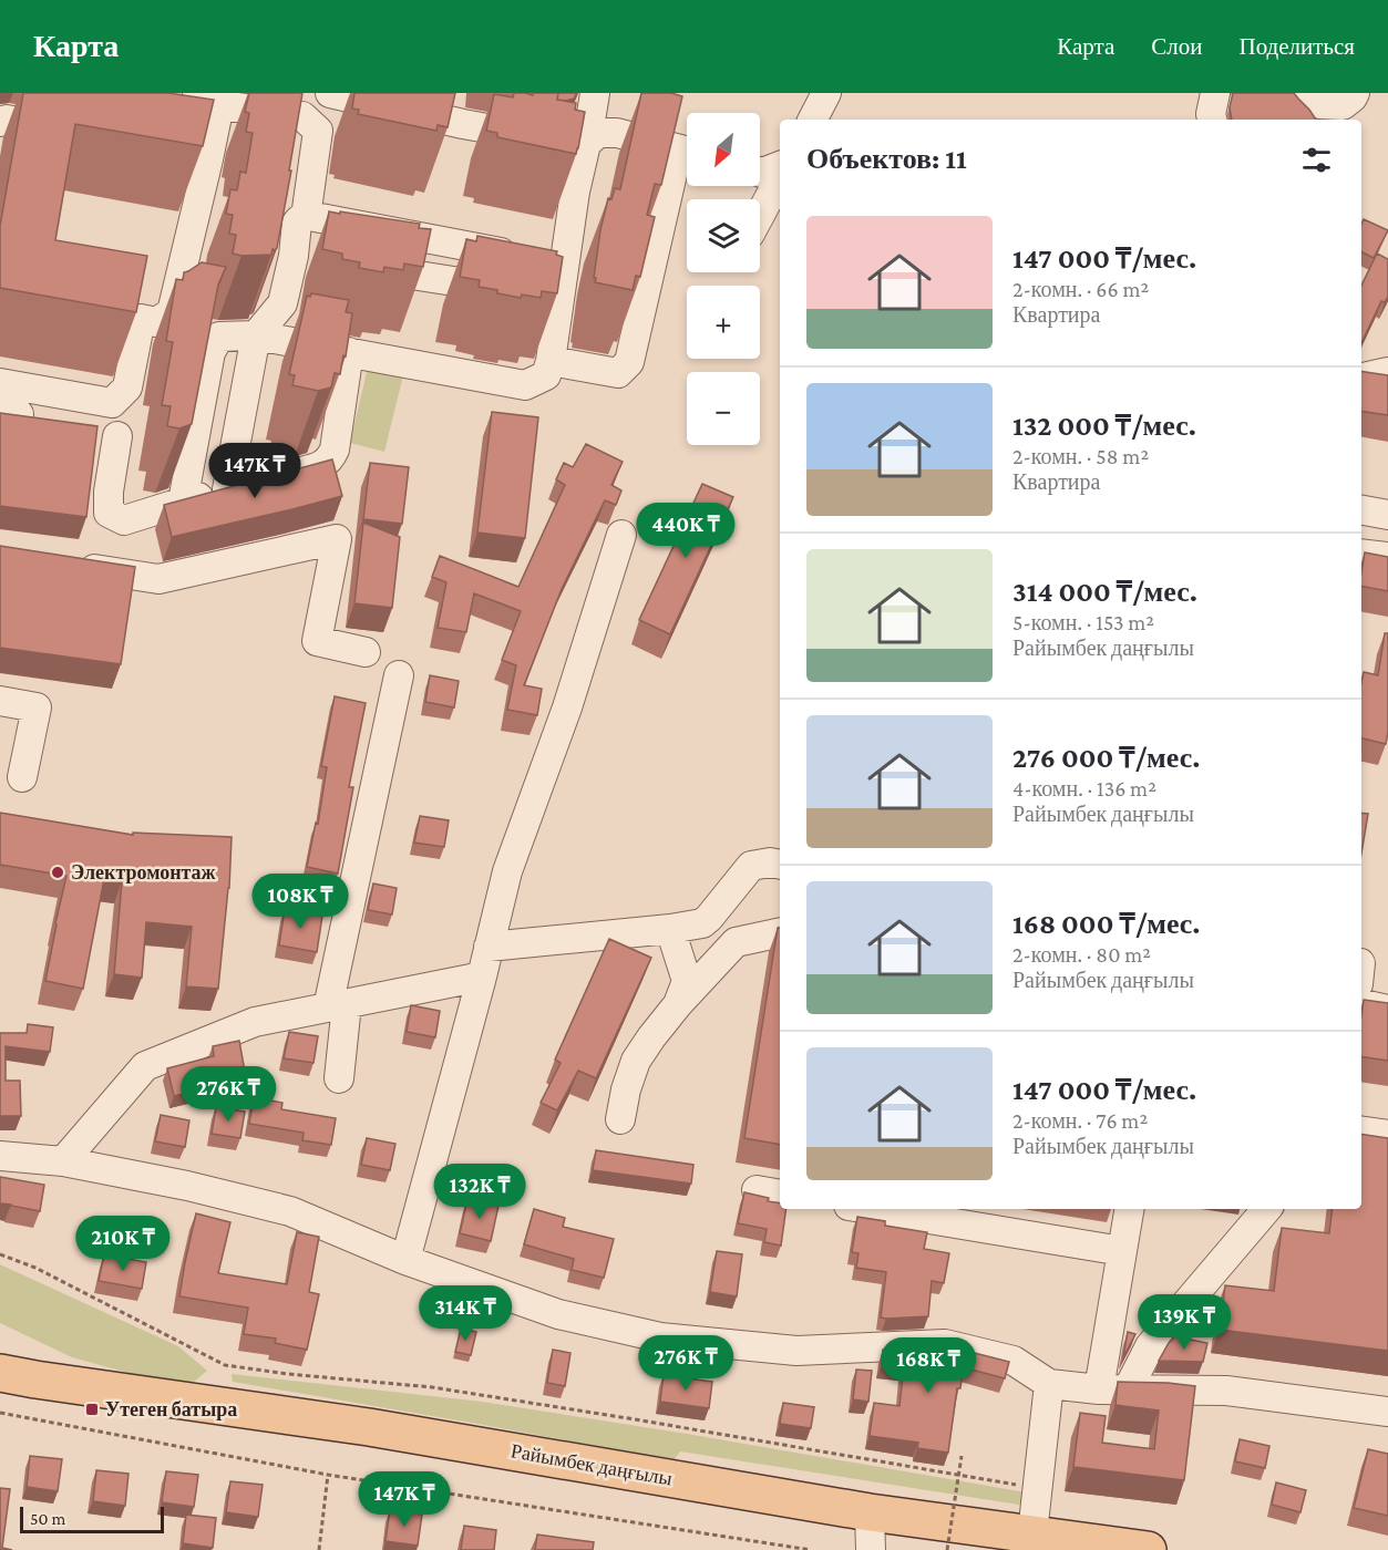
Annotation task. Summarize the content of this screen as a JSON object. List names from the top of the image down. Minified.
{"streets":{"main road":["Райымбек даңғылы"]},"places":{"other":["Электромонтаж"],"transit":["Утеген батыра"]},"scale_bar":"50 m","north":"bottom left","page":{"header":"Карта","nav":["Карта","Слои","Поделиться"],"map_buttons":["+","−"],"heading":"Объектов: 11","list":[{"name":"147 000 ₸/мес.","note":"2-комн. · 66 m² · Квартира"},{"name":"132 000 ₸/мес.","note":"2-комн. · 58 m² · Квартира"},{"name":"314 000 ₸/мес.","note":"5-комн. · 153 m² · Райымбек даңғылы"},{"name":"276 000 ₸/мес.","note":"4-комн. · 136 m² · Райымбек даңғылы"},{"name":"168 000 ₸/мес.","note":"2-комн. · 80 m² · Райымбек даңғылы"},{"name":"147 000 ₸/мес.","note":"2-комн. · 76 m² · Райымбек даңғылы"}],"price":["147K ₸","440K ₸","108K ₸","276K ₸","132K ₸","210K ₸","314K ₸","139K ₸","276K ₸","168K ₸","147K ₸"],"scale":"50 m"}}
